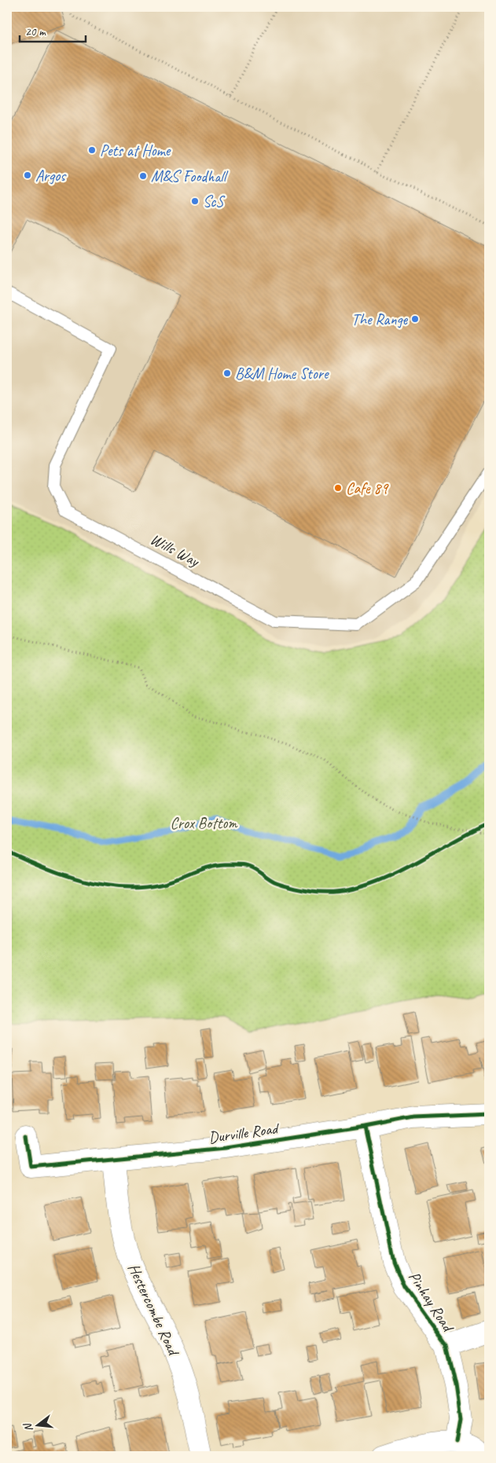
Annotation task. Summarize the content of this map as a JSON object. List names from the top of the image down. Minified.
{"streets":{"street":["Durville Road","Pinhay Road","Hestercombe Road"],"lane":["Wills Way"]},"crossings":[["Durville Road","Pinhay Road"],["Durville Road","Hestercombe Road"]],"parks":["Crox Bottom"],"places":["Pets at Home","Argos","M&S Foodhall","ScS","The Range","B&M Home Store","Cafe 89"],"scale_bar":"20 m","north":"left"}
